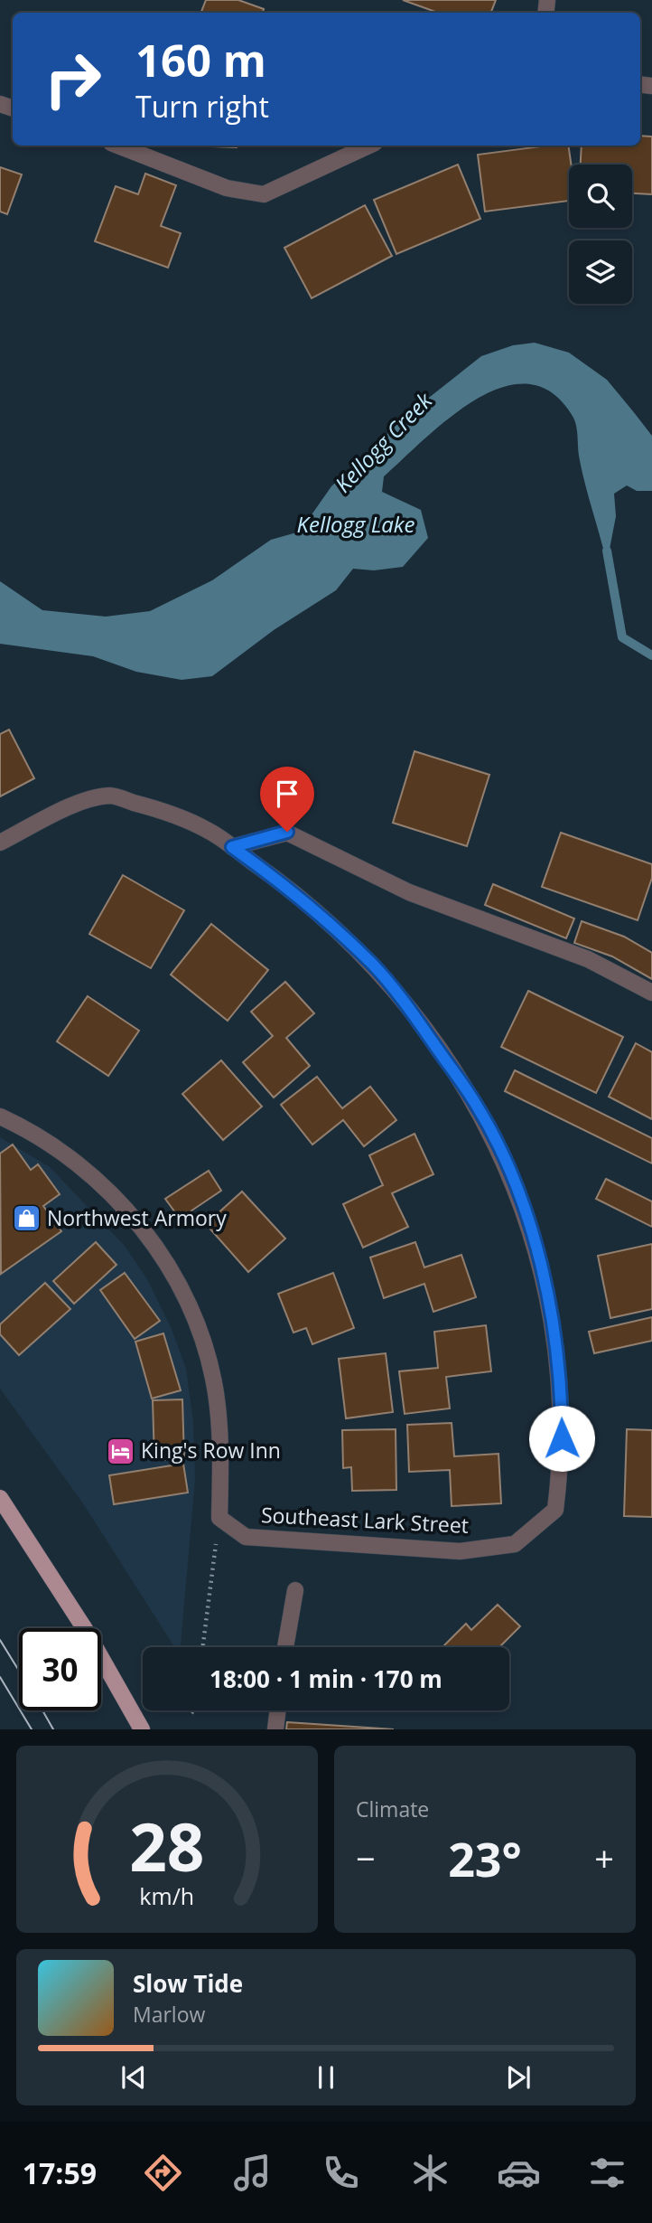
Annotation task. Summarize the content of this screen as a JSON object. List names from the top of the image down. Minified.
{"streets":{"street":["Southeast Lark Street"]},"water":["Kellogg Creek","Kellogg Lake"],"places":{"shop":["Northwest Armory"],"hotel":["King's Row Inn"]},"page":{"turn":["160 m","Turn right"],"limit":"30","trip":"18:00 · 1 min · 170 m","tile":"Climate","heat":["−","23°","+"],"song":["Slow Tide","Marlow"],"tabs":"17:59","gauge":["28","km/h"]}}
